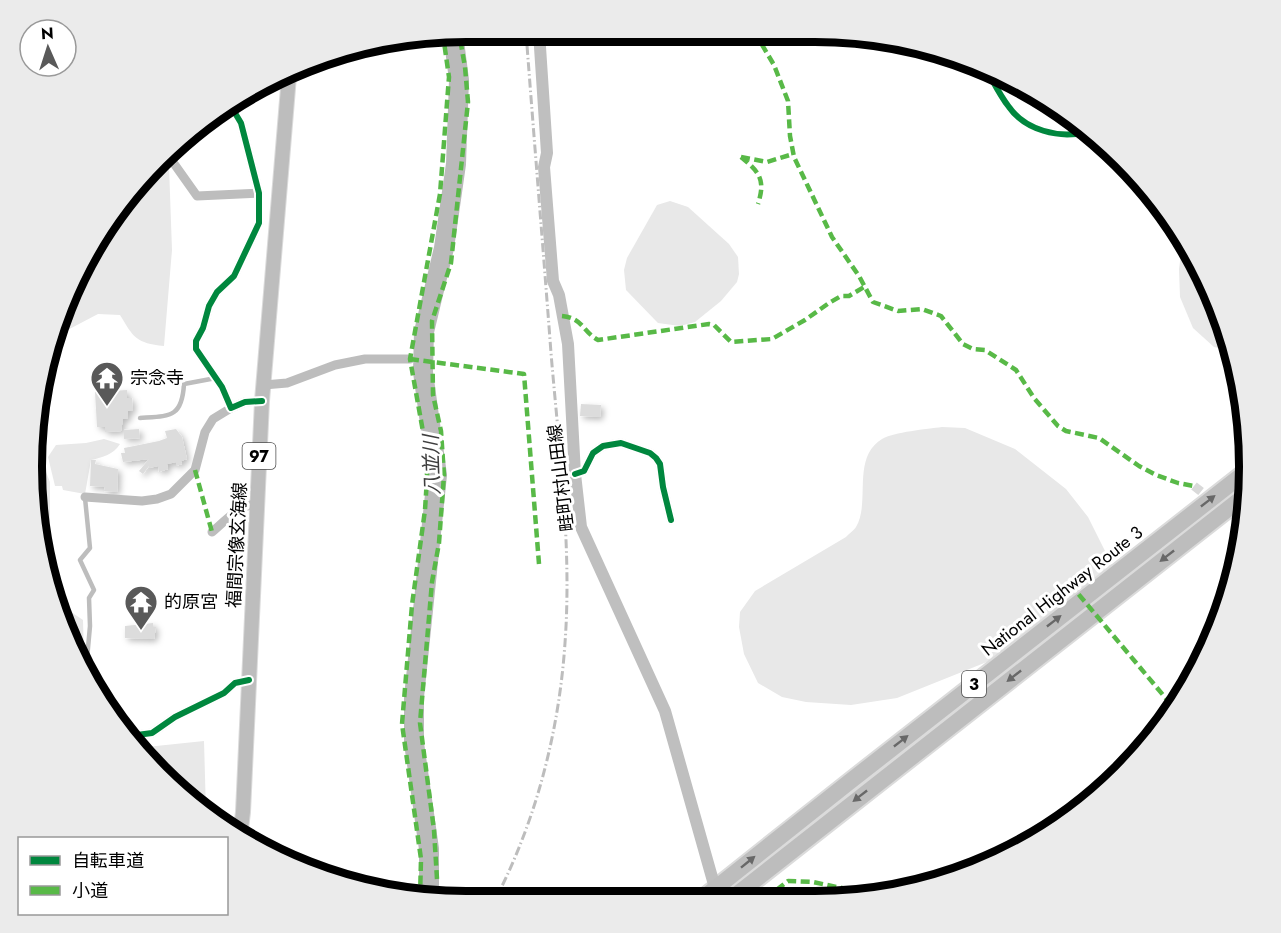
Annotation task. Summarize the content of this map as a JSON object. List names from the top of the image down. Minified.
{"streets":{"highway":["National Highway Route 3","3"],"main road":["97","畦町村山田線","福間宗像玄海線"]},"water":["八並川"],"places":{"temple":["宗念寺","的原宮"]},"legend":["自転車道","小道"],"north":"top"}
